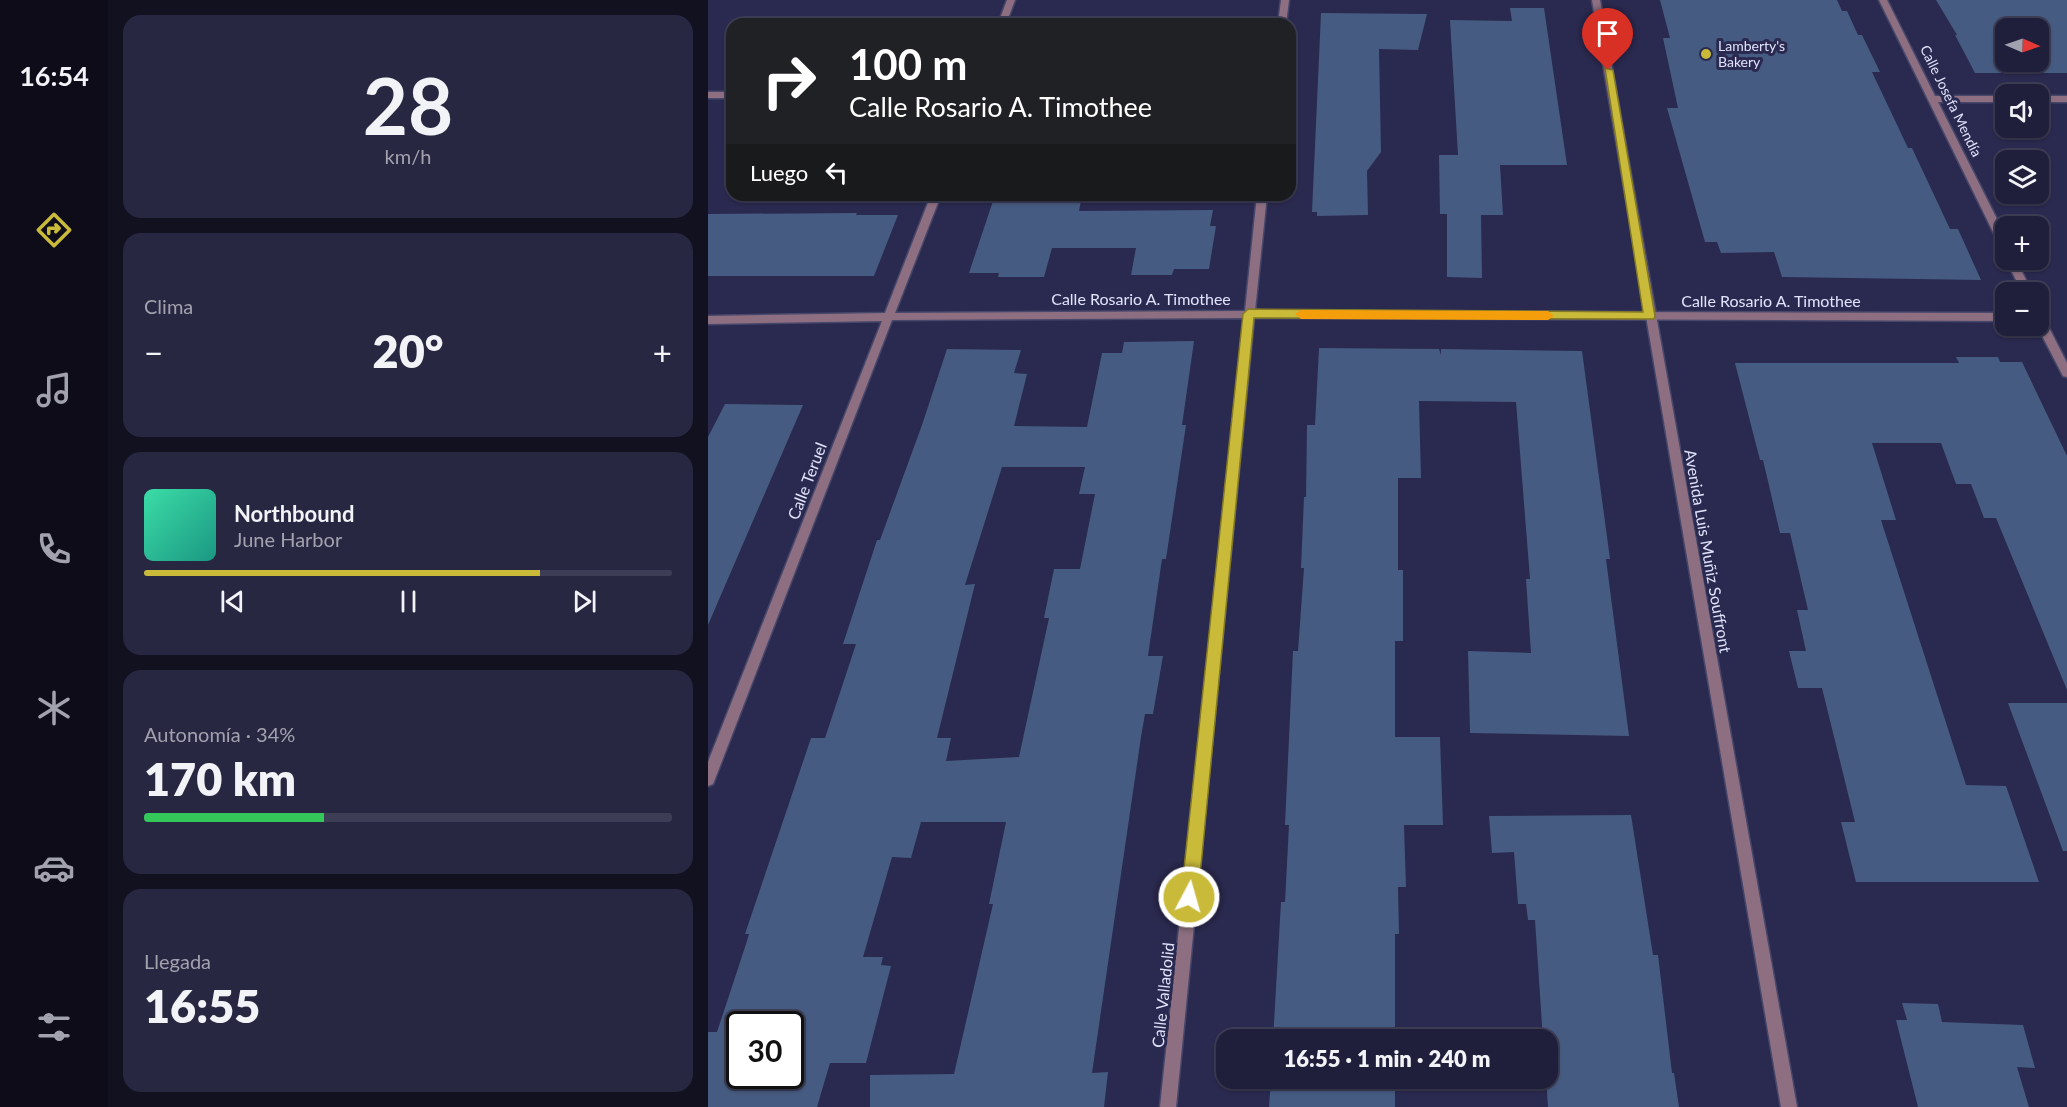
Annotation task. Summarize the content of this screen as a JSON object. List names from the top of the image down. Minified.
{"streets":{"street":["Calle Josefa Mendía","Calle Rosario A. Timothee","Calle Teruel","Avenida Luis Muñiz Souffront","Calle Valladolid"]},"crossings":[["Calle Rosario A. Timothee","Calle Teruel"],["Calle Rosario A. Timothee","Avenida Luis Muñiz Souffront"],["Calle Rosario A. Timothee","Calle Valladolid"]],"places":["Lamberty's Bakery"],"north":"right","page":{"tabs":"16:54","tile":[["28","km/h"],"Clima",["Autonomía · 34%","170 km"],["Llegada","16:55"]],"map_buttons":["+","−"],"turn":["100 m","Calle Rosario A. Timothee"],"then":"Luego","heat":["−","20°","+"],"song":["Northbound","June Harbor"],"limit":"30","trip":"16:55 · 1 min · 240 m"}}
